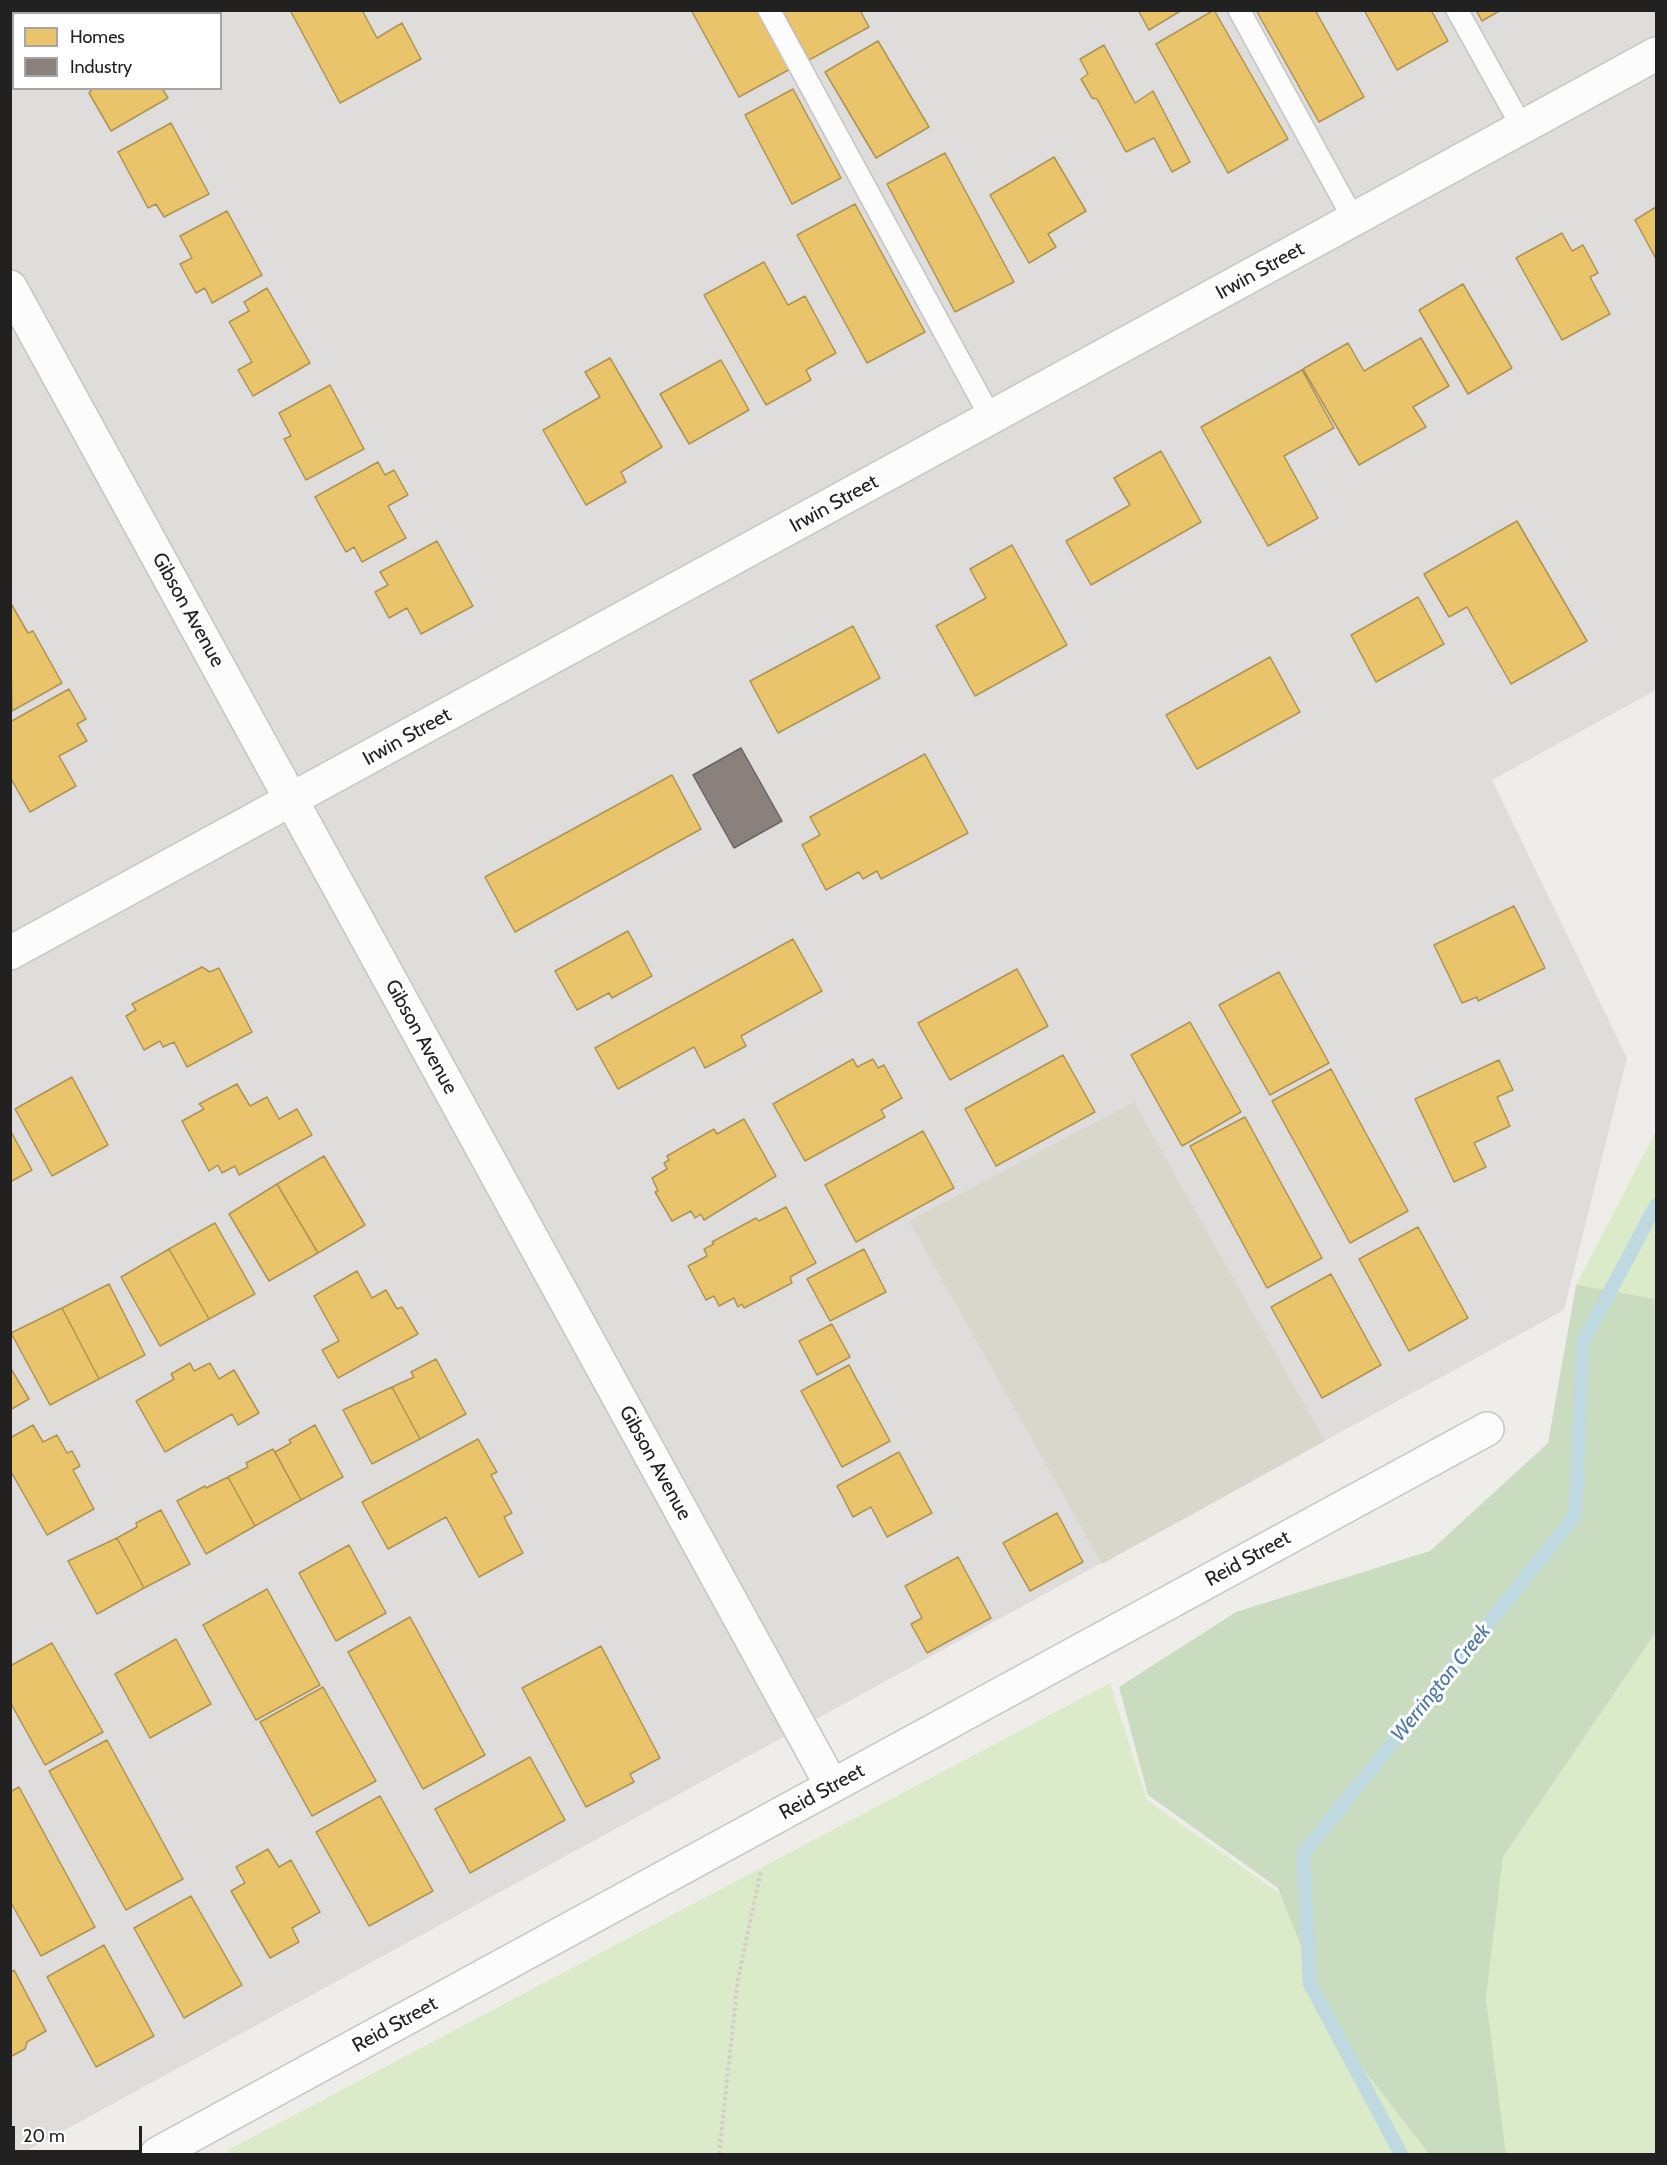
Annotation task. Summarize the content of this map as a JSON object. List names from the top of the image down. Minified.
{"streets":{"street":["Irwin Street","Gibson Avenue","Reid Street"]},"crossings":[["Irwin Street","Gibson Avenue"],["Gibson Avenue","Reid Street"]],"water":["Werrington Creek"],"legend":["Homes","Industry"],"scale_bar":"20 m"}
